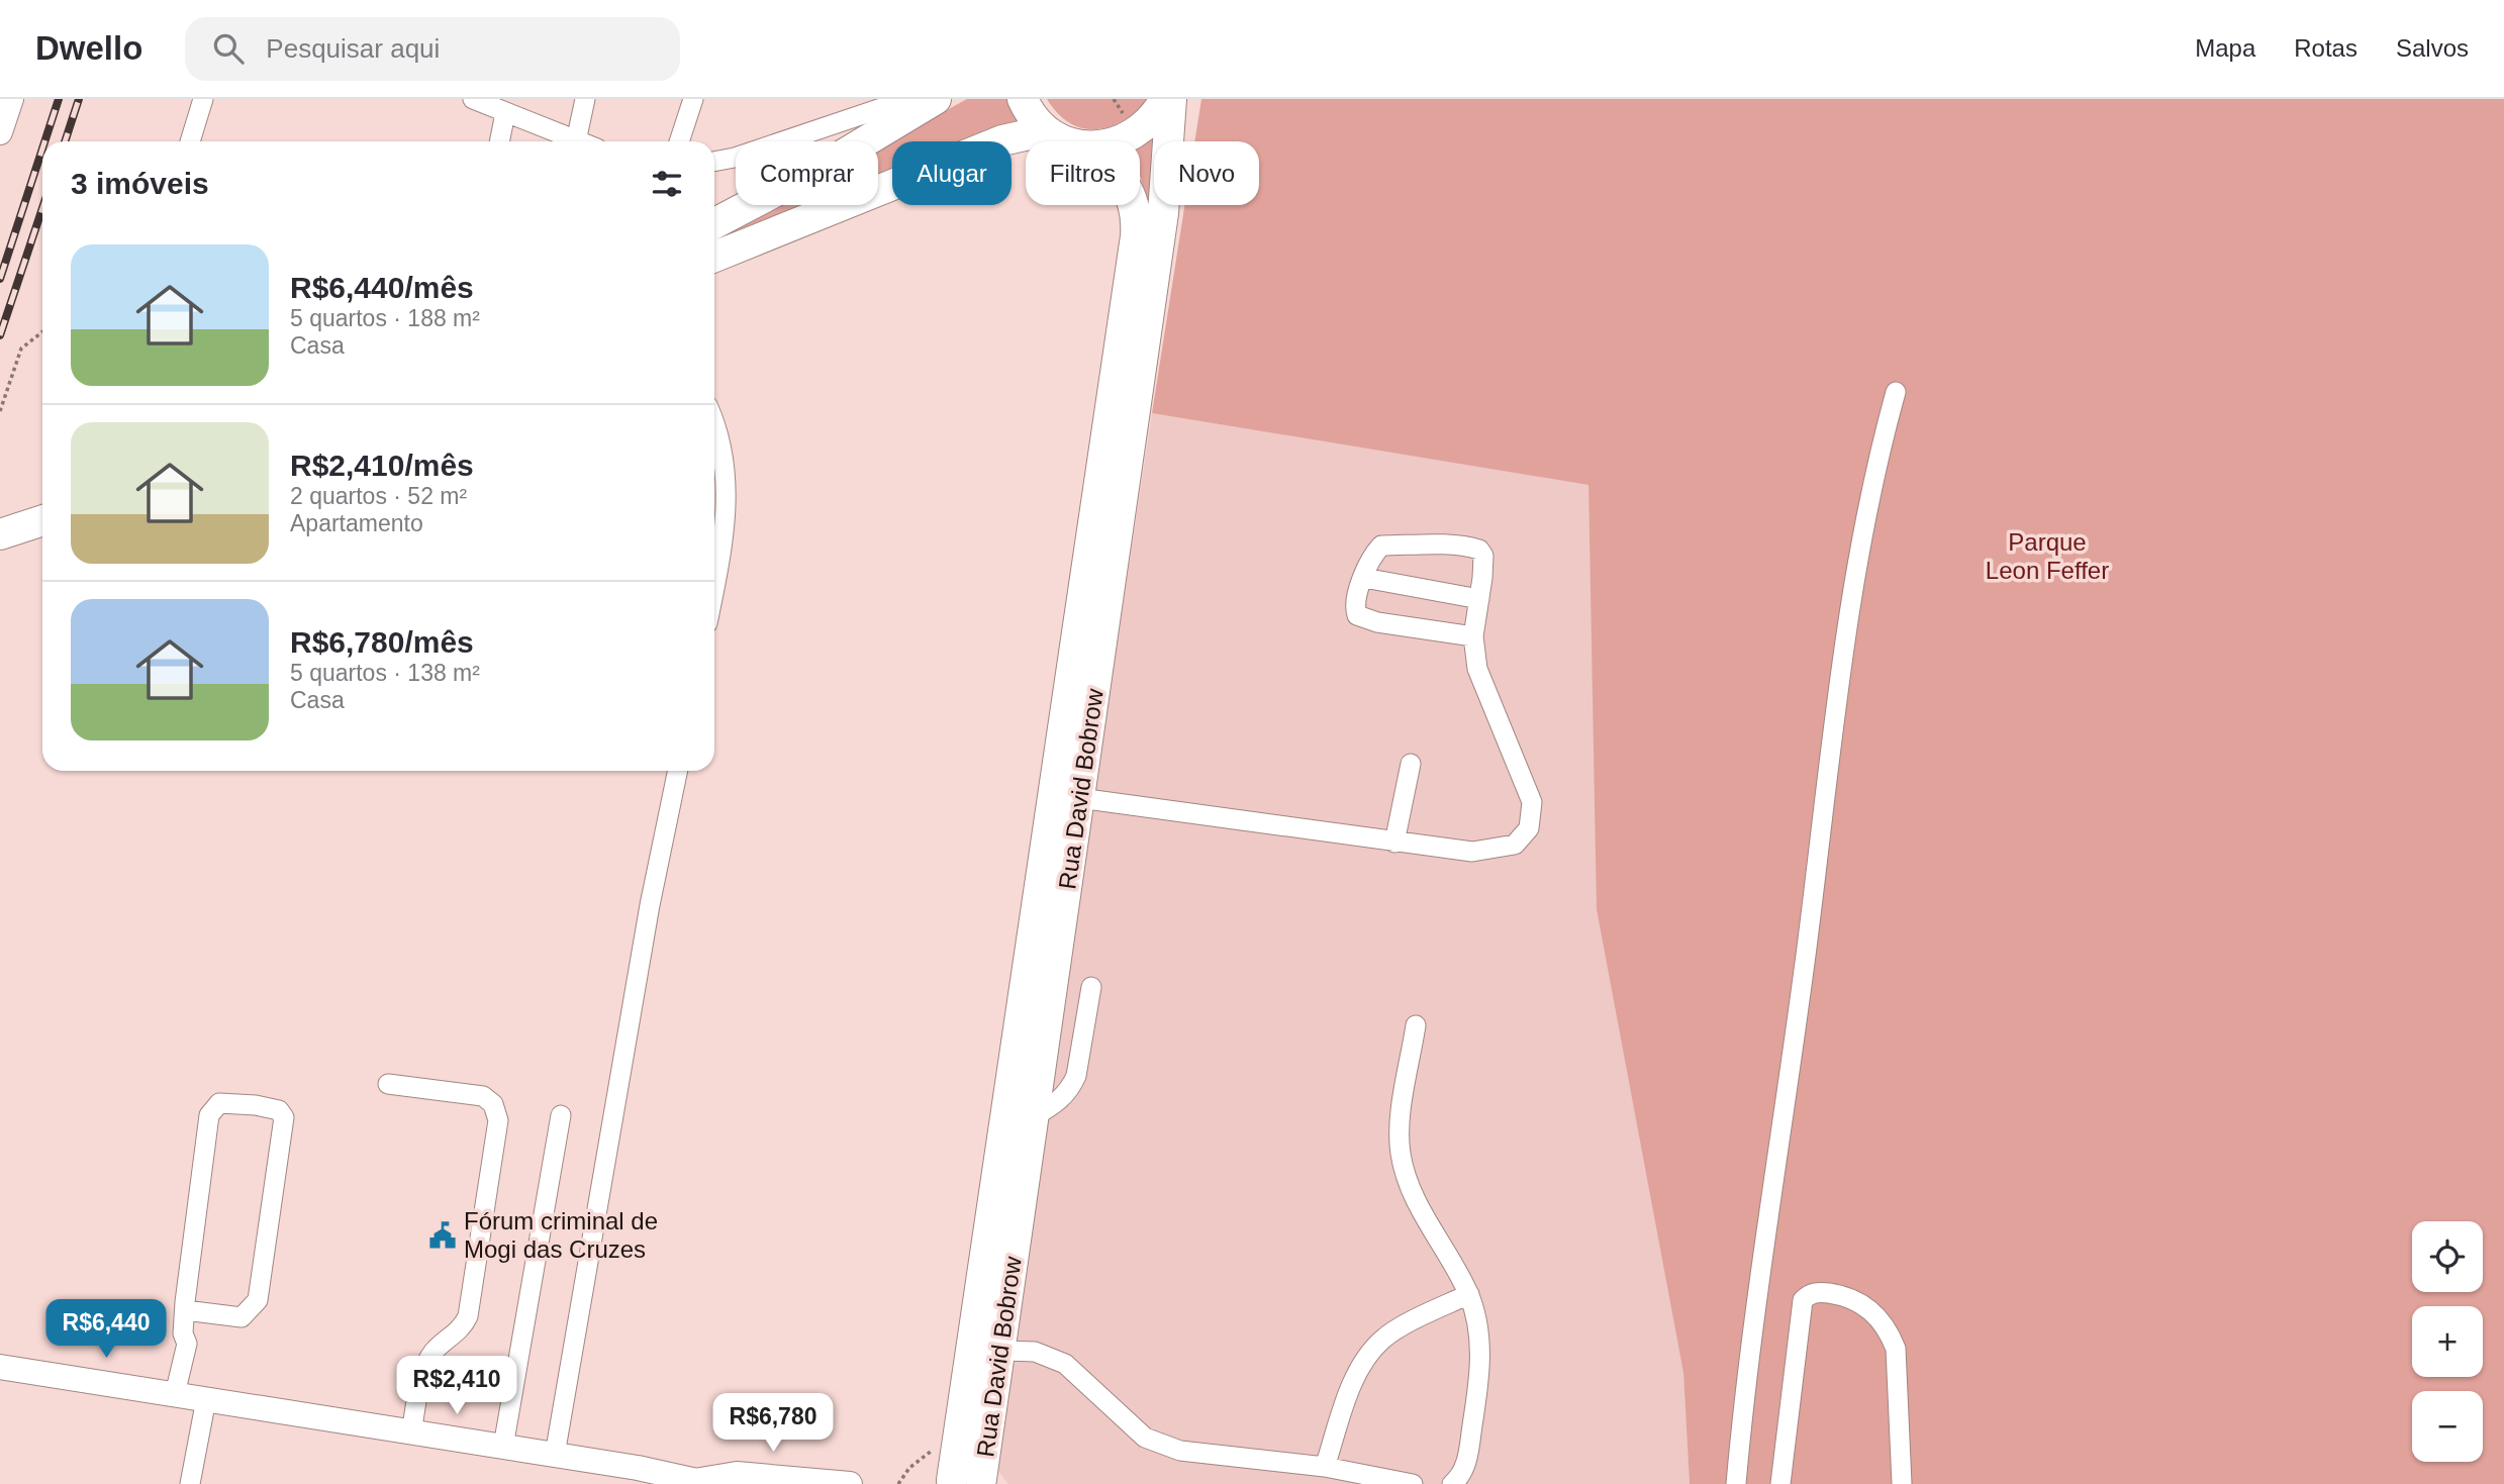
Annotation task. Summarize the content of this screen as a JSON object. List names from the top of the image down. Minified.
{"streets":{"highway":["Rua David Bobrow"]},"parks":["Parque Leon Feffer"],"places":{"public building":["Fórum criminal de Mogi das Cruzes"]},"page":{"header":"Dwello","search":"Pesquisar aqui","nav":["Mapa","Rotas","Salvos"],"chip":["Comprar","Alugar","Filtros","Novo"],"heading":"3 imóveis","list":[{"name":"R$6,440/mês","note":"5 quartos · 188 m² · Casa"},{"name":"R$2,410/mês","note":"2 quartos · 52 m² · Apartamento"},{"name":"R$6,780/mês","note":"5 quartos · 138 m² · Casa"}],"map_buttons":["+","−"],"price":["R$6,440","R$2,410","R$6,780"]}}
